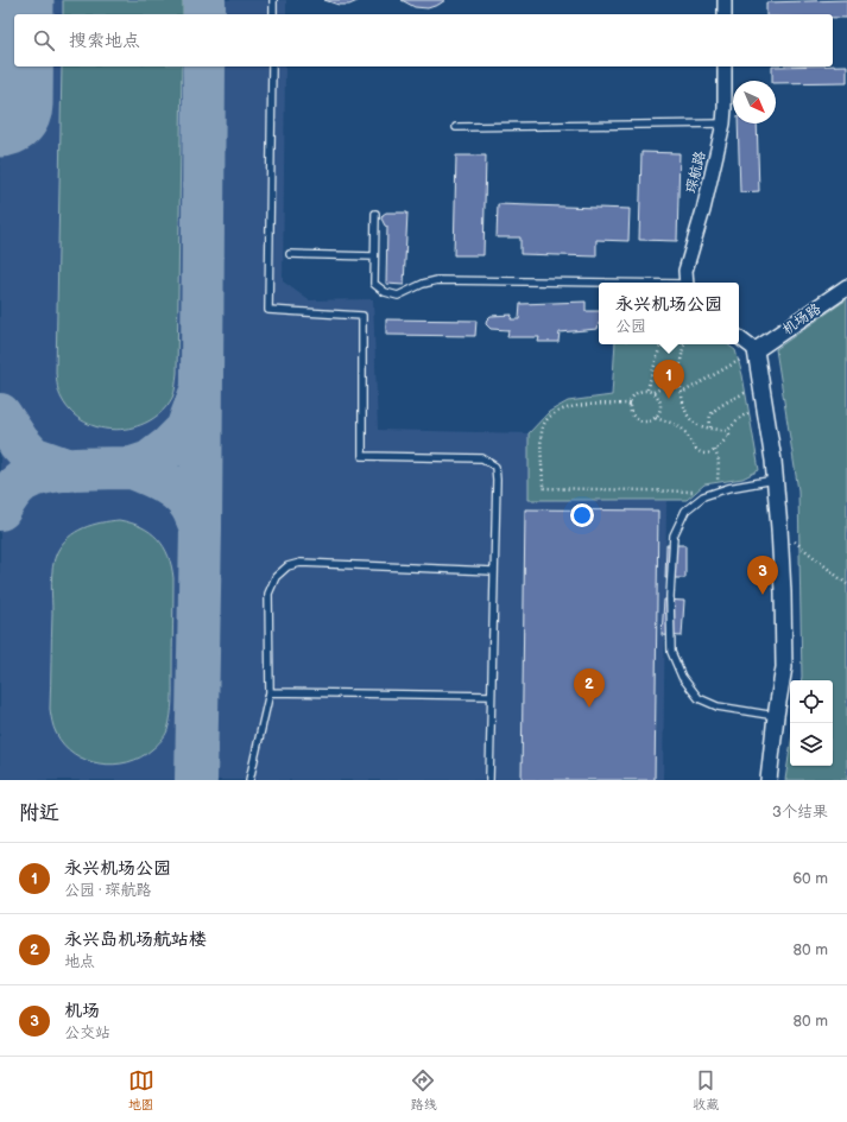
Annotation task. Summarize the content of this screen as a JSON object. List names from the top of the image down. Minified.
{"streets":{"street":["琛航路","机场路"]},"north":"bottom right","page":{"search":"搜索地点","popup":["永兴机场公园","公园"],"pins":["1","3","2"],"heading":["附近","3个结果"],"list":[{"mark":"1","name":"永兴机场公园","note":"公园 · 琛航路","value":"60 m"},{"mark":"2","name":"永兴岛机场航站楼","note":"地点","value":"80 m"},{"mark":"3","name":"机场","note":"公交站","value":"80 m"}],"nav":["地图","路线","收藏"]}}
